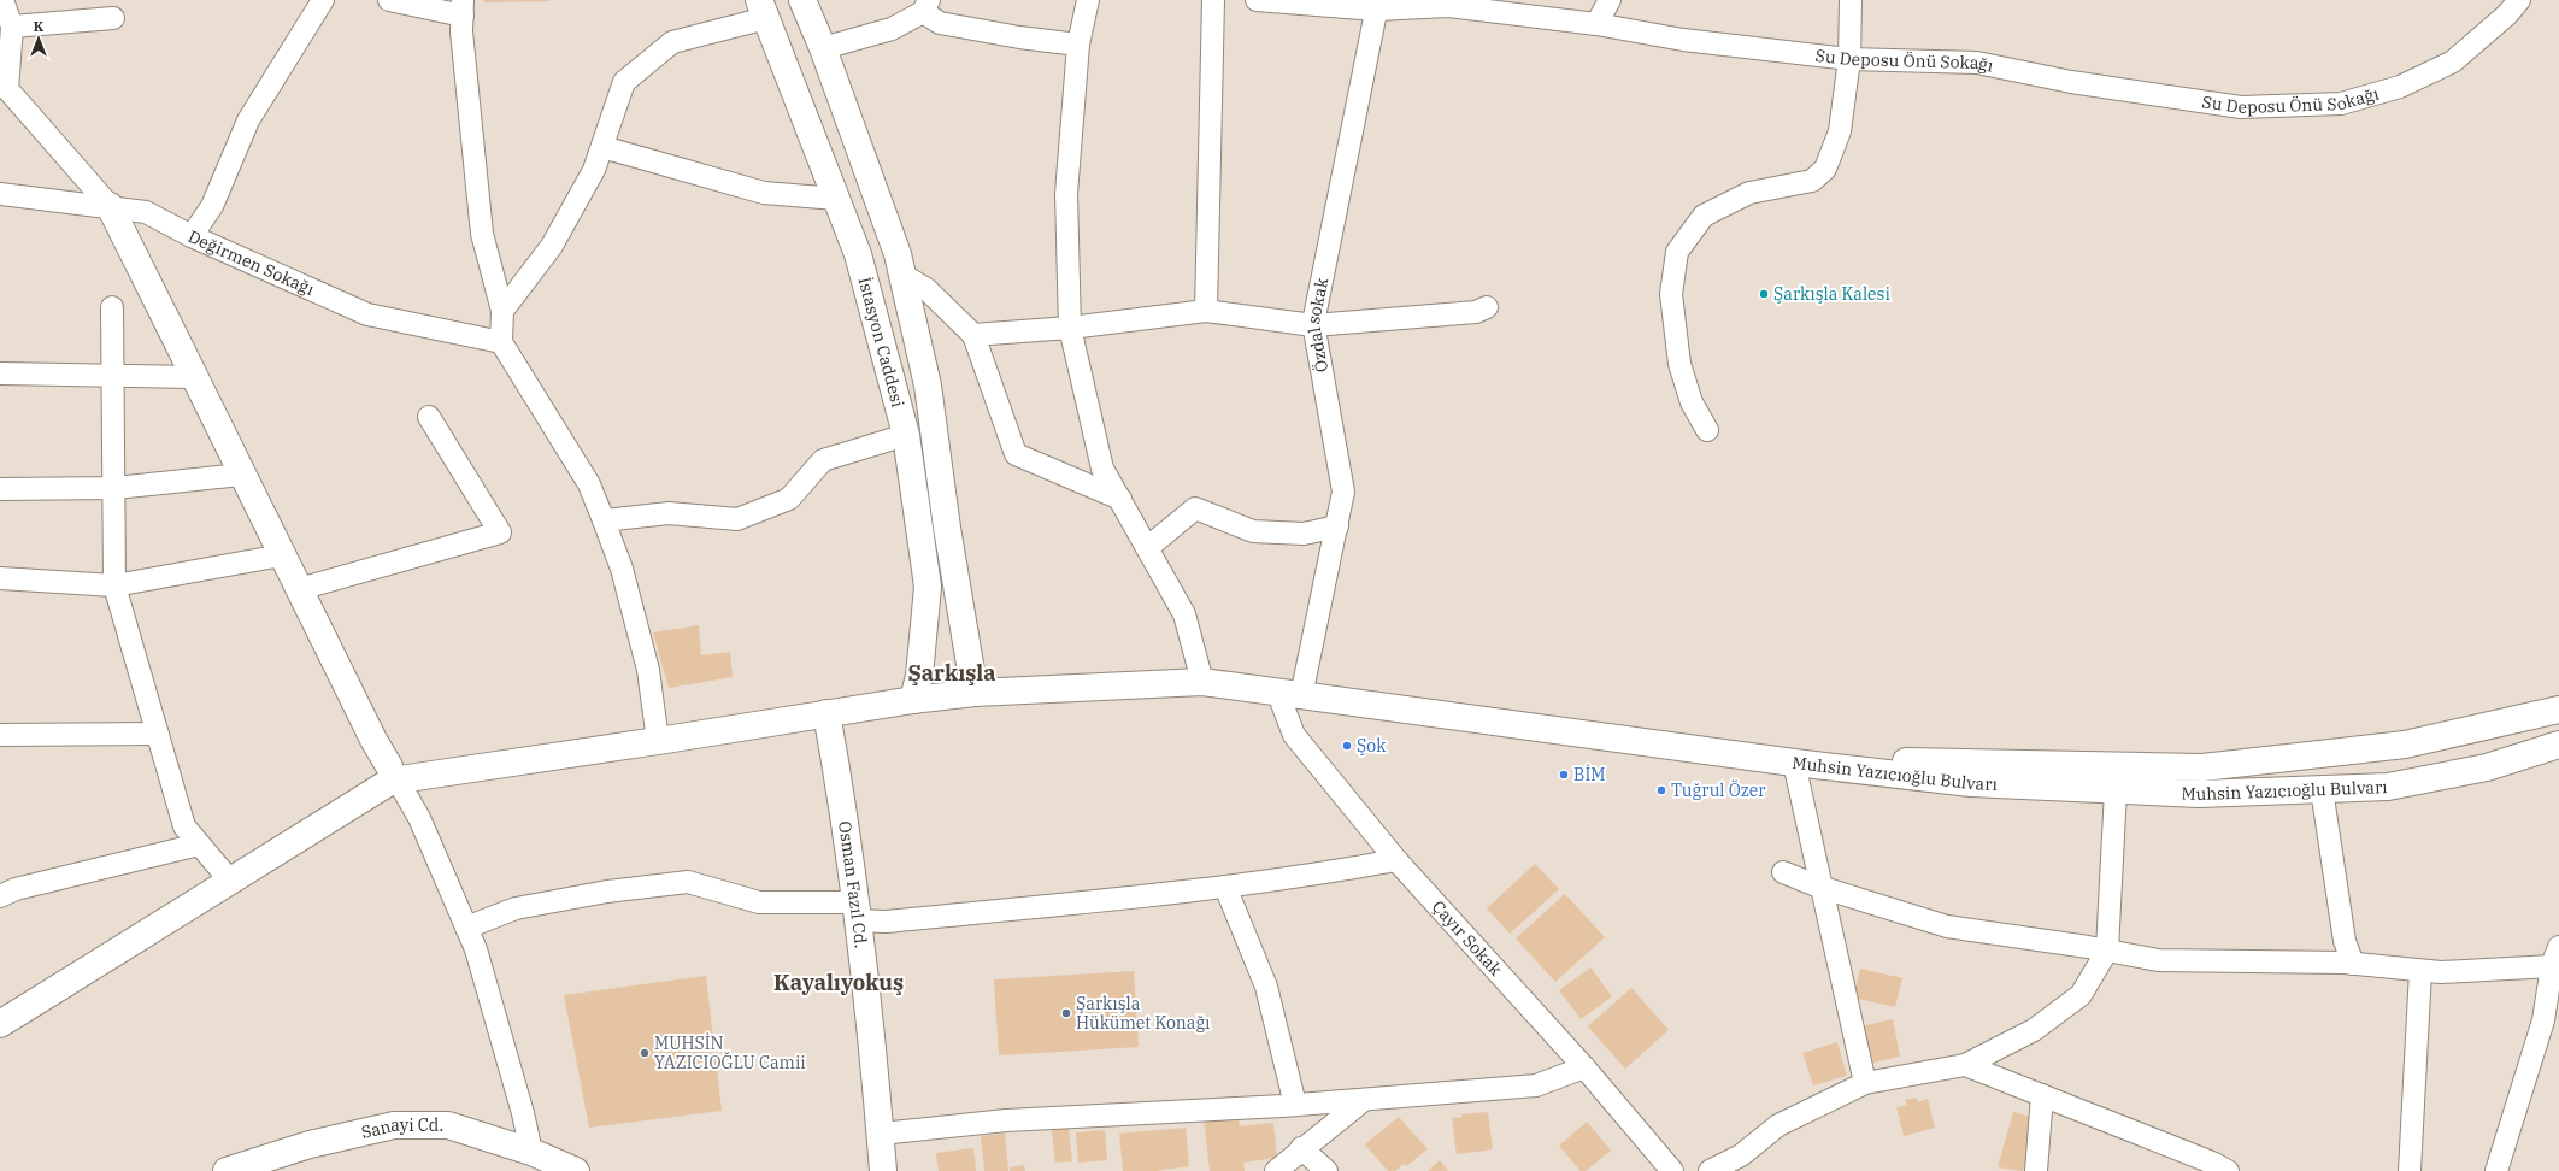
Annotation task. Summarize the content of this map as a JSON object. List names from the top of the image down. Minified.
{"streets":{"main road":["İstasyon Caddesi","Muhsin Yazıcıoğlu Bulvarı","Osman Fazıl Cd.","Sanayi Cd."],"street":["Su Deposu Önü Sokağı","Değirmen Sokağı","Özdal sokak","Çayır Sokak"]},"crossings":[["Su Deposu Önü Sokağı","Özdal sokak"],["Özdal sokak","Çayır Sokak"]],"districts":["Şarkışla","Kayalıyokuş"],"places":["Şarkışla Kalesi","Şok","BİM","Tuğrul Özer","Şarkışla Hükümet Konağı","MUHSİN YAZICIOĞLU Camii"],"north":"top"}
